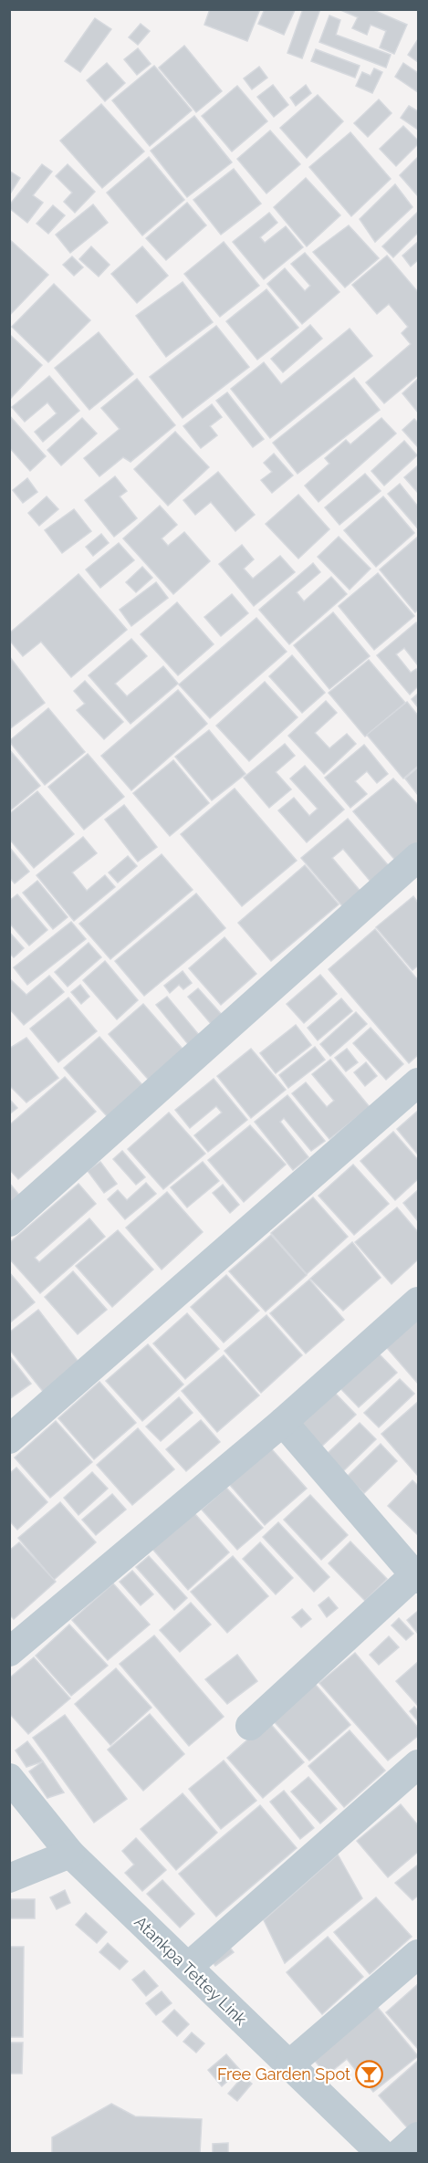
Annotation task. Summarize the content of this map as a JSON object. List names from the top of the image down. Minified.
{"streets":{"street":["Atankpa Tettey Link"]},"places":{"bar":["Free Garden Spot"]}}
